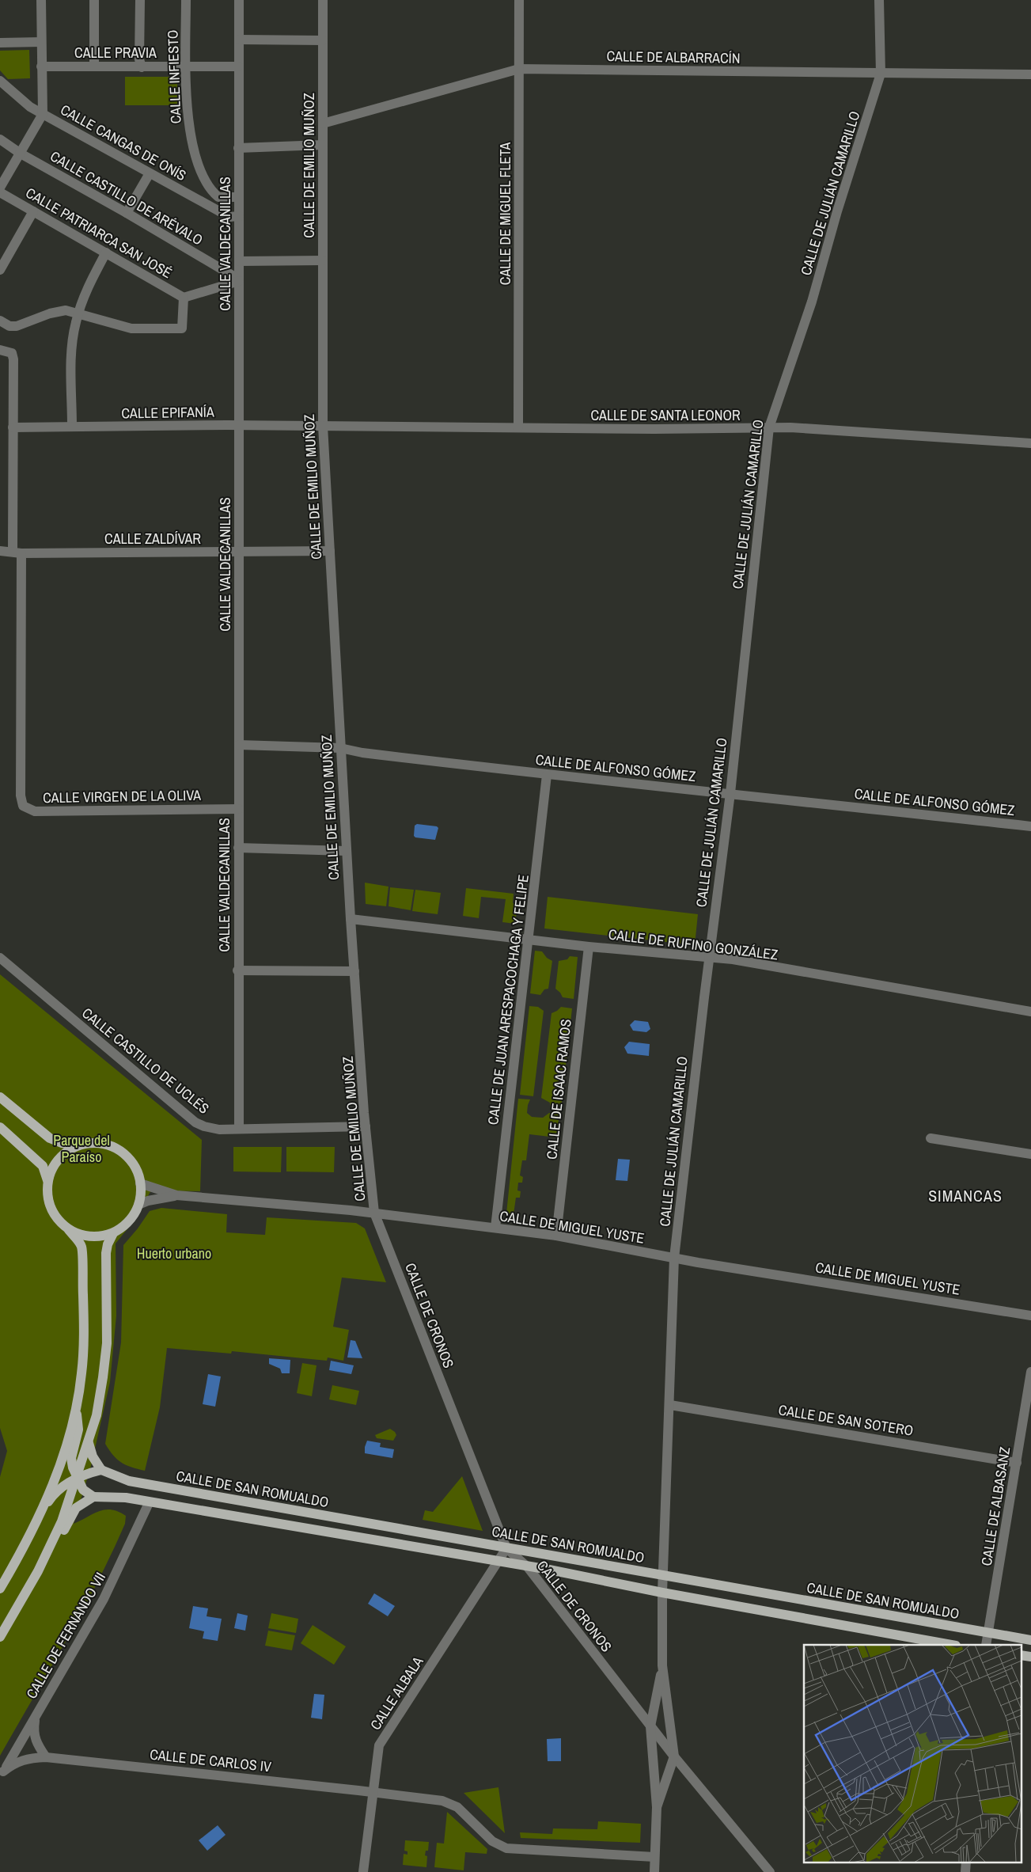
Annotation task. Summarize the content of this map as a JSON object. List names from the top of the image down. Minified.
{"streets":{"main road":["CALLE DE SAN ROMUALDO"],"street":["CALLE PRAVIA","CALLE DE ALBARRACÍN","CALLE INFIESTO","CALLE CANGAS DE ONÍS","CALLE DE EMILIO MUÑOZ","CALLE DE JULIÁN CAMARILLO","CALLE CASTILLO DE ARÉVALO","CALLE DE MIGUEL FLETA","CALLE PATRIARCA SAN JOSÉ","CALLE VALDECANILLAS","CALLE EPIFANÍA","CALLE DE SANTA LEONOR","CALLE ZALDÍVAR","CALLE DE ALFONSO GÓMEZ","CALLE VIRGEN DE LA OLIVA","CALLE DE RUFINO GONZÁLEZ","CALLE DE JUAN ARESPACOCHAGA Y FELIPE","CALLE CASTILLO DE UCLÉS","CALLE DE ISAAC RAMOS","CALLE DE MIGUEL YUSTE","CALLE DE CRONOS","CALLE DE SAN SOTERO","CALLE DE ALBASANZ","CALLE DE FERNANDO VII","CALLE ALBALA","CALLE DE CARLOS IV"]},"crossings":[["CALLE PRAVIA","CALLE INFIESTO"],["CALLE PRAVIA","CALLE VALDECANILLAS"],["CALLE DE ALBARRACÍN","CALLE DE EMILIO MUÑOZ"],["CALLE DE ALBARRACÍN","CALLE DE JULIÁN CAMARILLO"],["CALLE DE ALBARRACÍN","CALLE DE MIGUEL FLETA"],["CALLE INFIESTO","CALLE VALDECANILLAS"],["CALLE CANGAS DE ONÍS","CALLE VALDECANILLAS"],["CALLE DE EMILIO MUÑOZ","CALLE EPIFANÍA"],["CALLE DE EMILIO MUÑOZ","CALLE DE SANTA LEONOR"],["CALLE DE EMILIO MUÑOZ","CALLE ZALDÍVAR"],["CALLE DE EMILIO MUÑOZ","CALLE DE ALFONSO GÓMEZ"],["CALLE DE EMILIO MUÑOZ","CALLE DE RUFINO GONZÁLEZ"],["CALLE DE EMILIO MUÑOZ","CALLE CASTILLO DE UCLÉS"],["CALLE DE EMILIO MUÑOZ","CALLE DE MIGUEL YUSTE"],["CALLE DE EMILIO MUÑOZ","CALLE DE CRONOS"],["CALLE DE JULIÁN CAMARILLO","CALLE DE SANTA LEONOR"],["CALLE DE JULIÁN CAMARILLO","CALLE DE ALFONSO GÓMEZ"],["CALLE DE JULIÁN CAMARILLO","CALLE DE RUFINO GONZÁLEZ"],["CALLE DE JULIÁN CAMARILLO","CALLE DE MIGUEL YUSTE"],["CALLE DE JULIÁN CAMARILLO","CALLE DE CRONOS"],["CALLE DE JULIÁN CAMARILLO","CALLE DE SAN SOTERO"],["CALLE DE JULIÁN CAMARILLO","CALLE DE SAN ROMUALDO"],["CALLE DE JULIÁN CAMARILLO","CALLE DE CARLOS IV"],["CALLE CASTILLO DE ARÉVALO","CALLE VALDECANILLAS"],["CALLE DE MIGUEL FLETA","CALLE DE SANTA LEONOR"],["CALLE VALDECANILLAS","CALLE EPIFANÍA"],["CALLE VALDECANILLAS","CALLE ZALDÍVAR"],["CALLE VALDECANILLAS","CALLE DE ALFONSO GÓMEZ"],["CALLE VALDECANILLAS","CALLE VIRGEN DE LA OLIVA"],["CALLE VALDECANILLAS","CALLE CASTILLO DE UCLÉS"],["CALLE EPIFANÍA","CALLE DE SANTA LEONOR"],["CALLE EPIFANÍA","CALLE VIRGEN DE LA OLIVA"],["CALLE ZALDÍVAR","CALLE VIRGEN DE LA OLIVA"],["CALLE DE ALFONSO GÓMEZ","CALLE DE JUAN ARESPACOCHAGA Y FELIPE"],["CALLE DE RUFINO GONZÁLEZ","CALLE DE JUAN ARESPACOCHAGA Y FELIPE"],["CALLE DE RUFINO GONZÁLEZ","CALLE DE ISAAC RAMOS"],["CALLE DE JUAN ARESPACOCHAGA Y FELIPE","CALLE DE MIGUEL YUSTE"],["CALLE DE ISAAC RAMOS","CALLE DE MIGUEL YUSTE"],["CALLE DE MIGUEL YUSTE","CALLE DE CRONOS"],["CALLE DE CRONOS","CALLE DE SAN ROMUALDO"],["CALLE DE CRONOS","CALLE ALBALA"],["CALLE DE SAN SOTERO","CALLE DE ALBASANZ"],["CALLE DE SAN ROMUALDO","CALLE DE ALBASANZ"],["CALLE DE SAN ROMUALDO","CALLE DE FERNANDO VII"],["CALLE DE SAN ROMUALDO","CALLE ALBALA"],["CALLE DE FERNANDO VII","CALLE DE CARLOS IV"],["CALLE ALBALA","CALLE DE CARLOS IV"]],"districts":["SIMANCAS"],"parks":["Parque del Paraíso","Huerto urbano"]}
